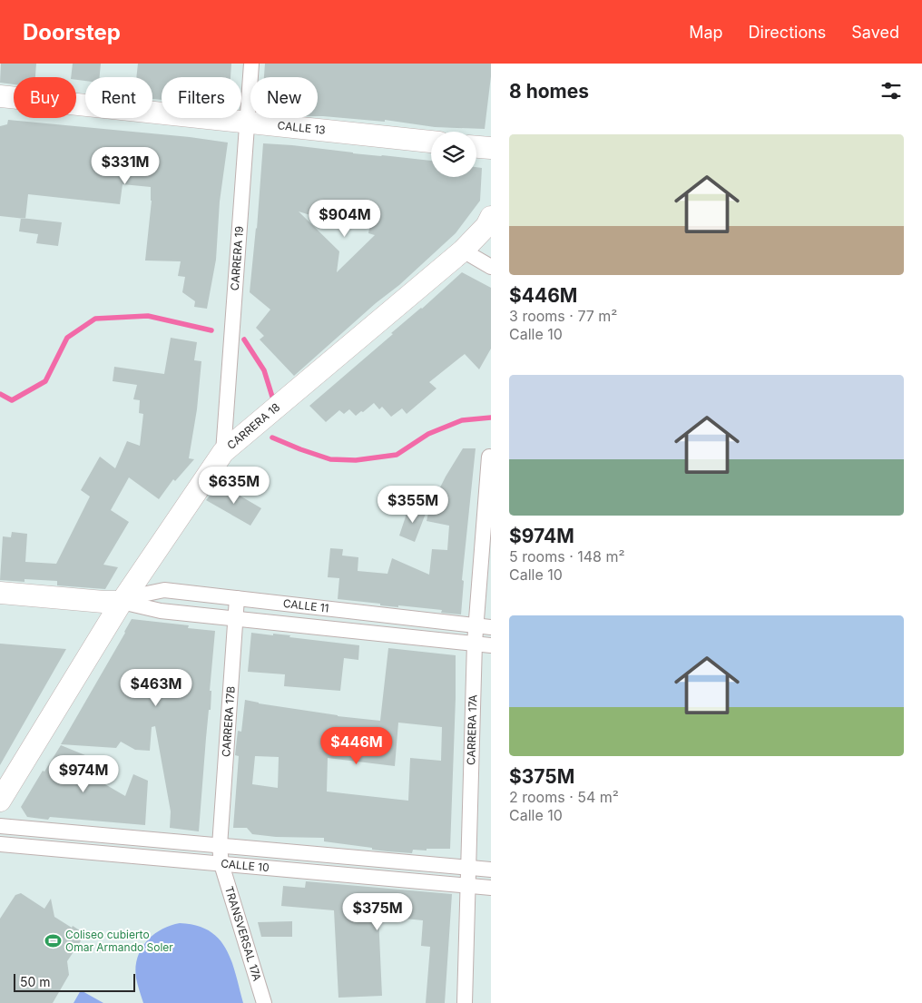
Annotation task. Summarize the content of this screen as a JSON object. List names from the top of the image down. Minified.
{"streets":{"street":["CALLE 13","CARRERA 19","CARRERA 18","CALLE 11","CARRERA 17B","CARRERA 17A","CALLE 10","TRANSVERSAL 17A"]},"crossings":[["CALLE 13","CARRERA 19"],["CARRERA 19","CARRERA 18"],["CARRERA 18","CALLE 11"],["CALLE 11","CARRERA 17B"],["CALLE 11","CARRERA 17A"],["CARRERA 17B","CALLE 10"],["CARRERA 17B","TRANSVERSAL 17A"],["CARRERA 17A","CALLE 10"],["CALLE 10","TRANSVERSAL 17A"]],"places":{"sports":["Coliseo cubierto Omar Armando Soler"]},"scale_bar":"50 m","page":{"header":"Doorstep","nav":["Map","Directions","Saved"],"heading":"8 homes","chip":["Buy","Rent","Filters","New"],"list":[{"name":"$446M","note":"3 rooms · 77 m² · Calle 10"},{"name":"$974M","note":"5 rooms · 148 m² · Calle 10"},{"name":"$375M","note":"2 rooms · 54 m² · Calle 10"}],"price":["$331M","$904M","$635M","$355M","$463M","$446M","$974M","$375M"],"scale":"50 m"}}
